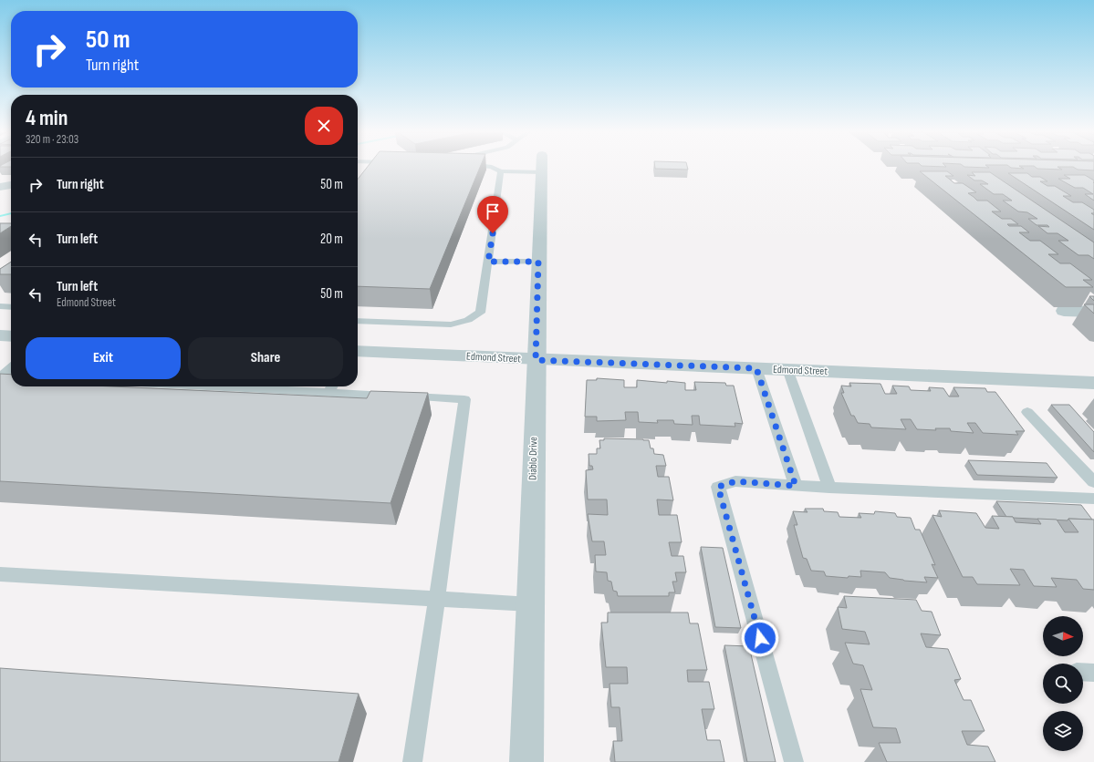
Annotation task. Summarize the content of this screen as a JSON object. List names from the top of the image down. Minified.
{"streets":{"street":["Edmond Street","Diablo Drive"]},"crossings":[["Edmond Street","Diablo Drive"]],"north":"right","page":{"turn":["50 m","Turn right"],"heading":["4 min","320 m · 23:03"],"list":[{"name":"Turn right","value":"50 m"},{"name":"Turn left","value":"20 m"},{"name":"Turn left","note":"Edmond Street","value":"50 m"}],"buttons":["Exit","Share"]}}
